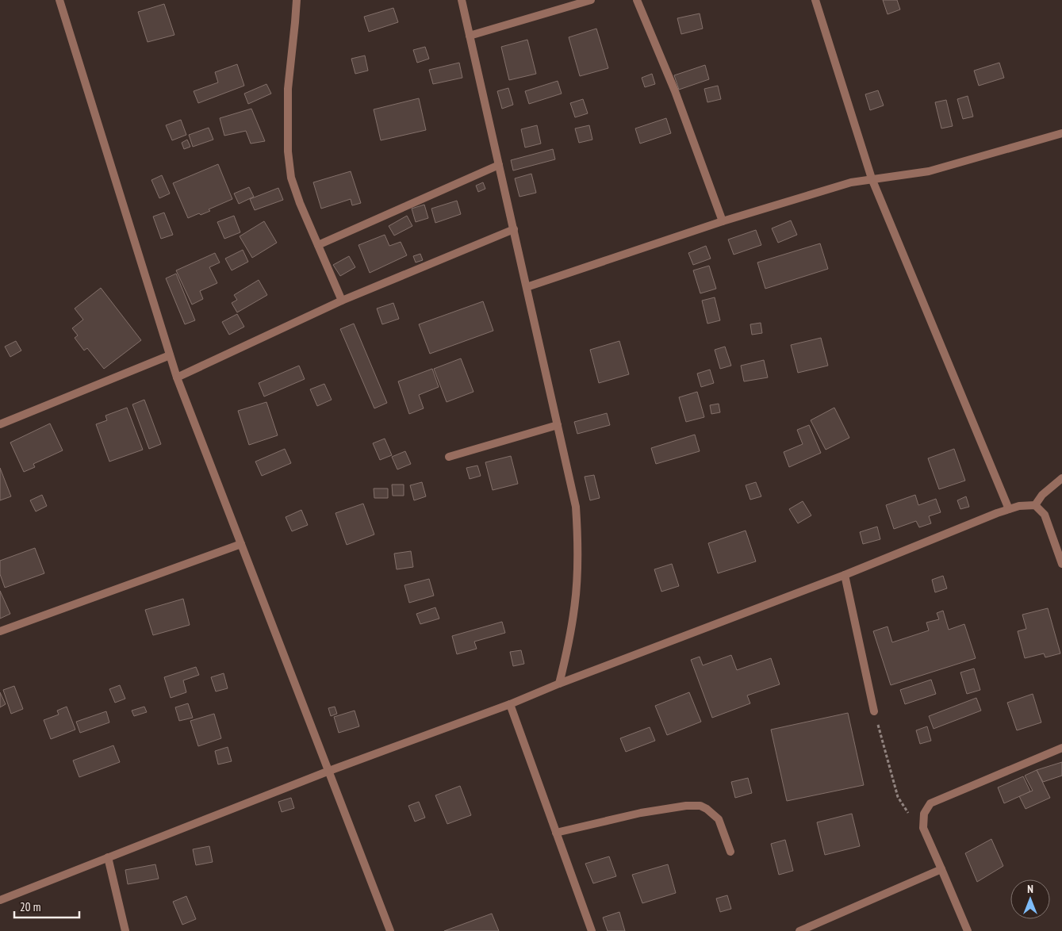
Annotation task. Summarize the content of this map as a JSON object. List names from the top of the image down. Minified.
{"scale_bar":"20 m","north":"top"}
